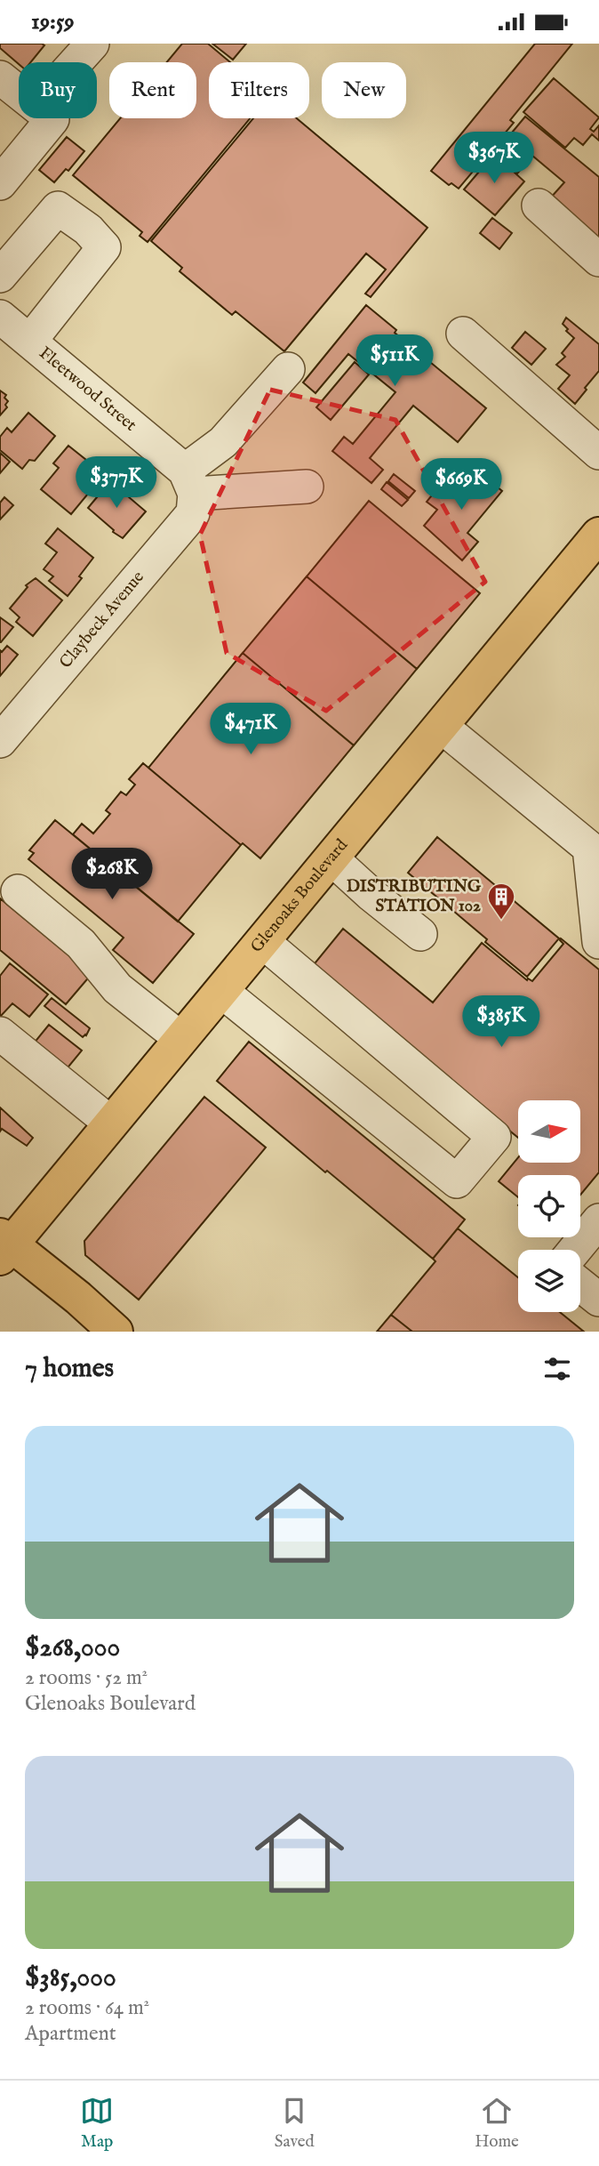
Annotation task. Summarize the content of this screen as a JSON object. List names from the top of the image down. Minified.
{"streets":{"main road":["Glenoaks Boulevard"],"street":["Fleetwood Street","Claybeck Avenue"]},"crossings":[["Fleetwood Street","Claybeck Avenue"]],"places":{"building":["DISTRIBUTING STATION 102"]},"north":"right","page":{"status":"19:59","chip":["Buy","Rent","Filters","New"],"price":["$367K","$511K","$377K","$669K","$471K","$268K","$385K"],"heading":"7 homes","list":[{"name":"$268,000","note":"2 rooms · 52 m² · Glenoaks Boulevard"},{"name":"$385,000","note":"2 rooms · 64 m² · Apartment"}],"tabs":["Map","Saved","Home"]}}
